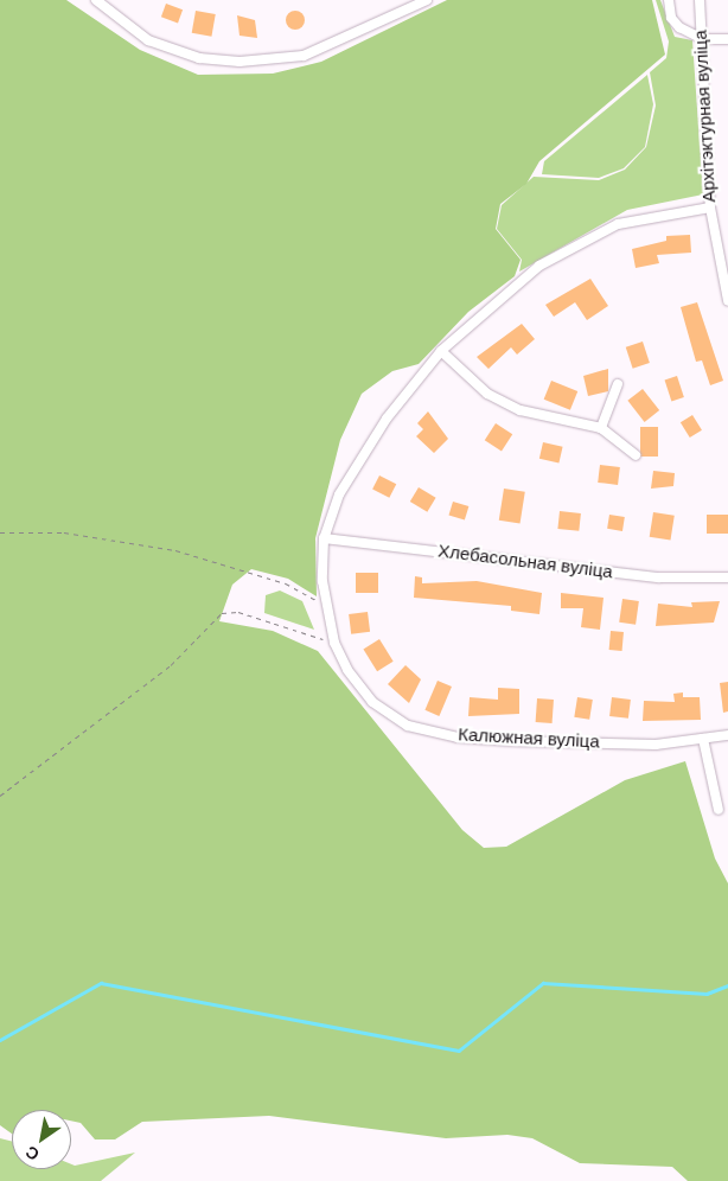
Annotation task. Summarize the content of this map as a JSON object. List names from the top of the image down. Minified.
{"streets":{"street":["Архітэктурная вуліца","Хлебасольная вуліца","Калюжная вуліца"]},"crossings":[["Архітэктурная вуліца","Калюжная вуліца"],["Хлебасольная вуліца","Калюжная вуліца"]],"north":"bottom left"}
